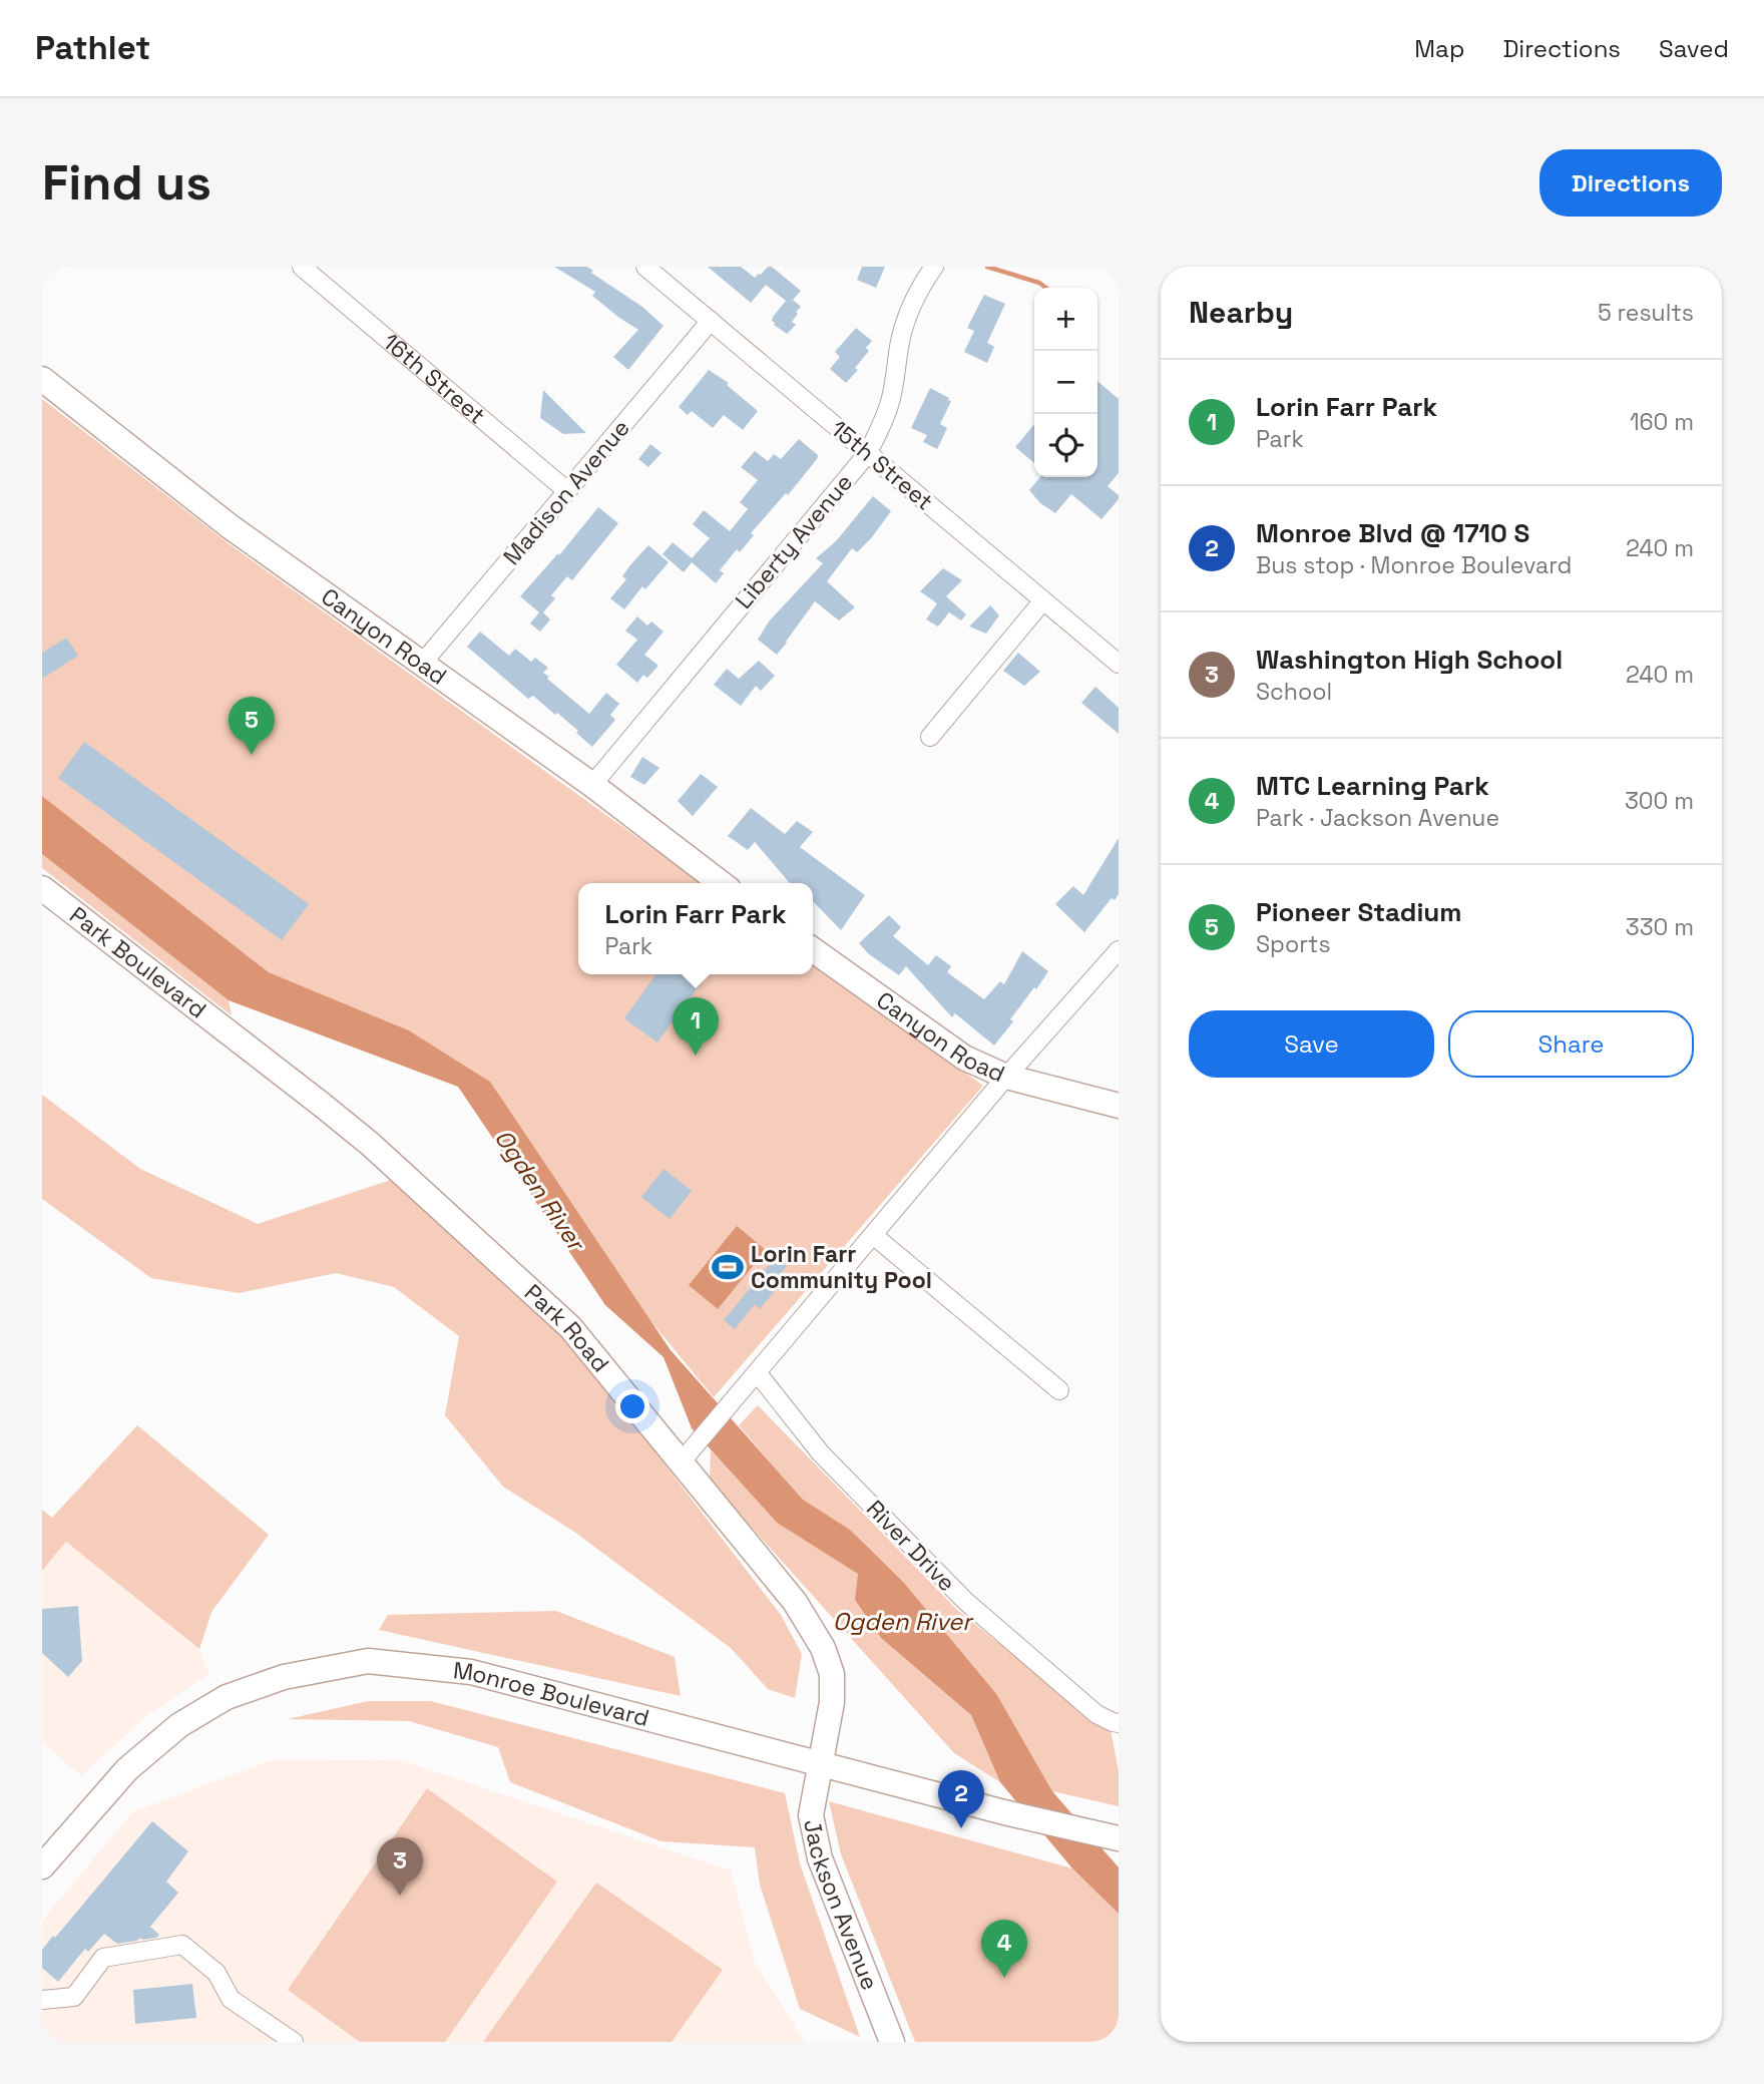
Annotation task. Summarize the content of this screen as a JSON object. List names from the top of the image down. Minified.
{"streets":{"street":["16th Street","15th Street","Madison Avenue","Liberty Avenue","Canyon Road","Park Boulevard","Park Road","River Drive","Monroe Boulevard","Jackson Avenue"]},"crossings":[["16th Street","Madison Avenue"],["15th Street","Madison Avenue"],["15th Street","Liberty Avenue"],["Madison Avenue","Canyon Road"],["Liberty Avenue","Canyon Road"],["Park Boulevard","Park Road"],["Park Road","Monroe Boulevard"],["Park Road","Jackson Avenue"],["Monroe Boulevard","Jackson Avenue"]],"water":["Ogden River"],"places":{"sports":["Lorin Farr Community Pool"]},"page":{"header":"Pathlet","nav":["Map","Directions","Saved"],"buttons":["Directions",["Save","Share"]],"title":"Find us","heading":["Nearby","5 results"],"map_buttons":["+","−"],"list":[{"mark":"1","name":"Lorin Farr Park","note":"Park","value":"160 m"},{"mark":"2","name":"Monroe Blvd @ 1710 S","note":"Bus stop · Monroe Boulevard","value":"240 m"},{"mark":"3","name":"Washington High School","note":"School","value":"240 m"},{"mark":"4","name":"MTC Learning Park","note":"Park · Jackson Avenue","value":"300 m"},{"mark":"5","name":"Pioneer Stadium","note":"Sports","value":"330 m"}],"pins":["5","1","2","3","4"],"popup":["Lorin Farr Park","Park"]}}
